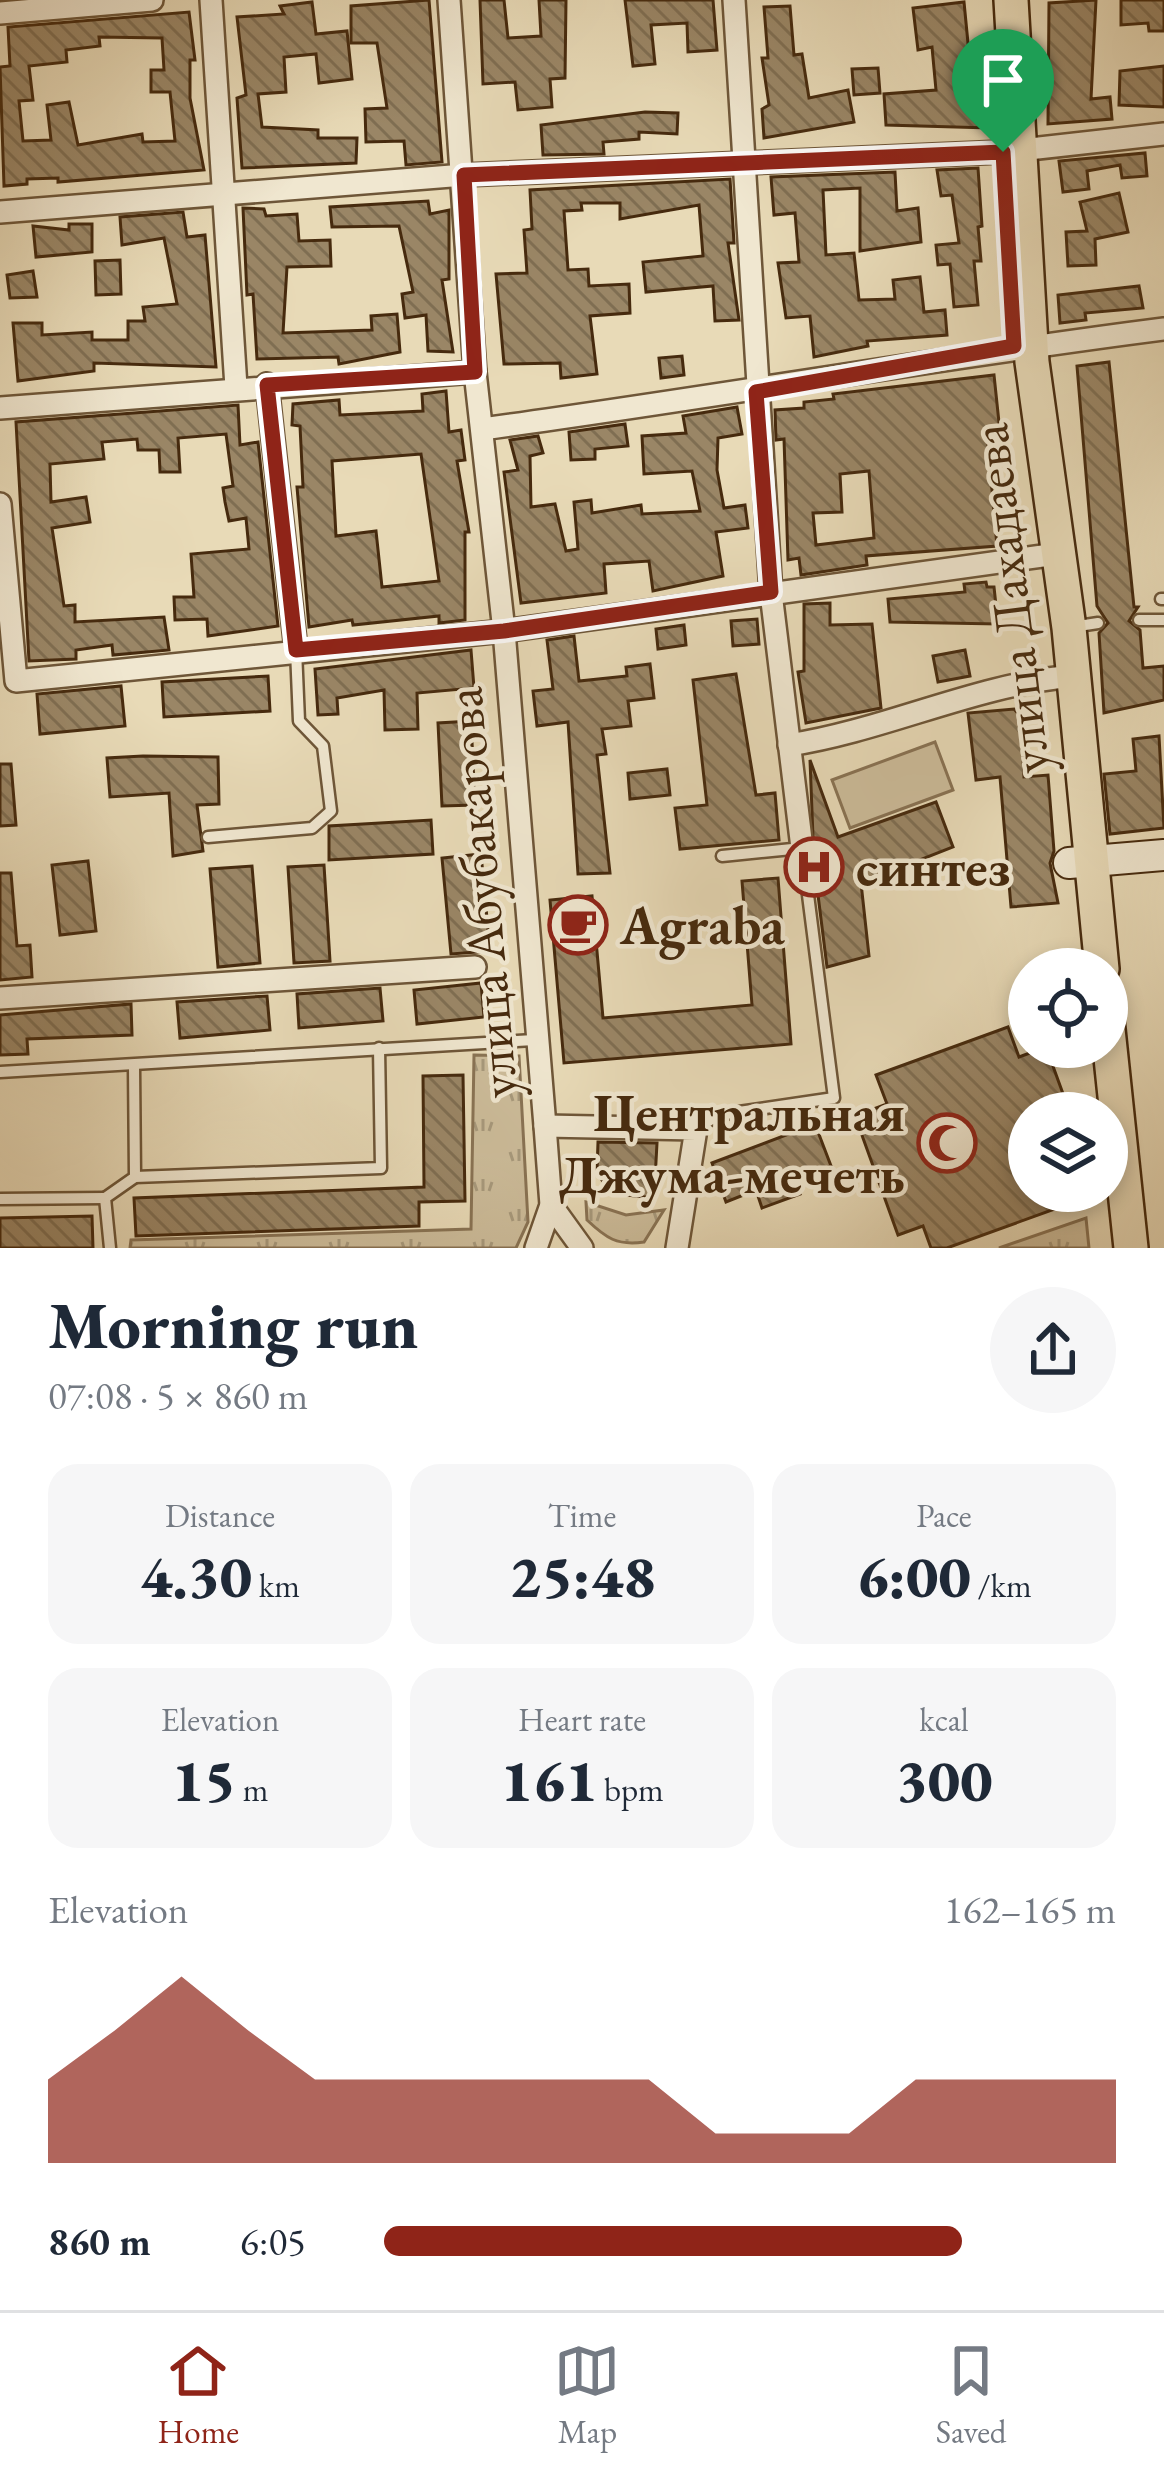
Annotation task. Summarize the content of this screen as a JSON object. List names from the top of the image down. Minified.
{"streets":{"main road":["улица Дахадаева"],"street":["улица Абубакарова"]},"places":{"hospital":["синтез"],"cafe":["Agraba"],"mosque":["Центральная Джума-мечеть"]},"page":{"heading":["Morning run","07:08 · 5 × 860 m"],"stats":[["Distance","4.30 km"],["Time","25:48"],["Pace","6:00 /km"],["Elevation","15 m"],["Heart rate","161 bpm"],["kcal","300"]],"chart":["Elevation","162–165 m"],"list":[{"name":"860 m","note":"6:05"}],"tabs":["Home","Map","Saved"]}}
